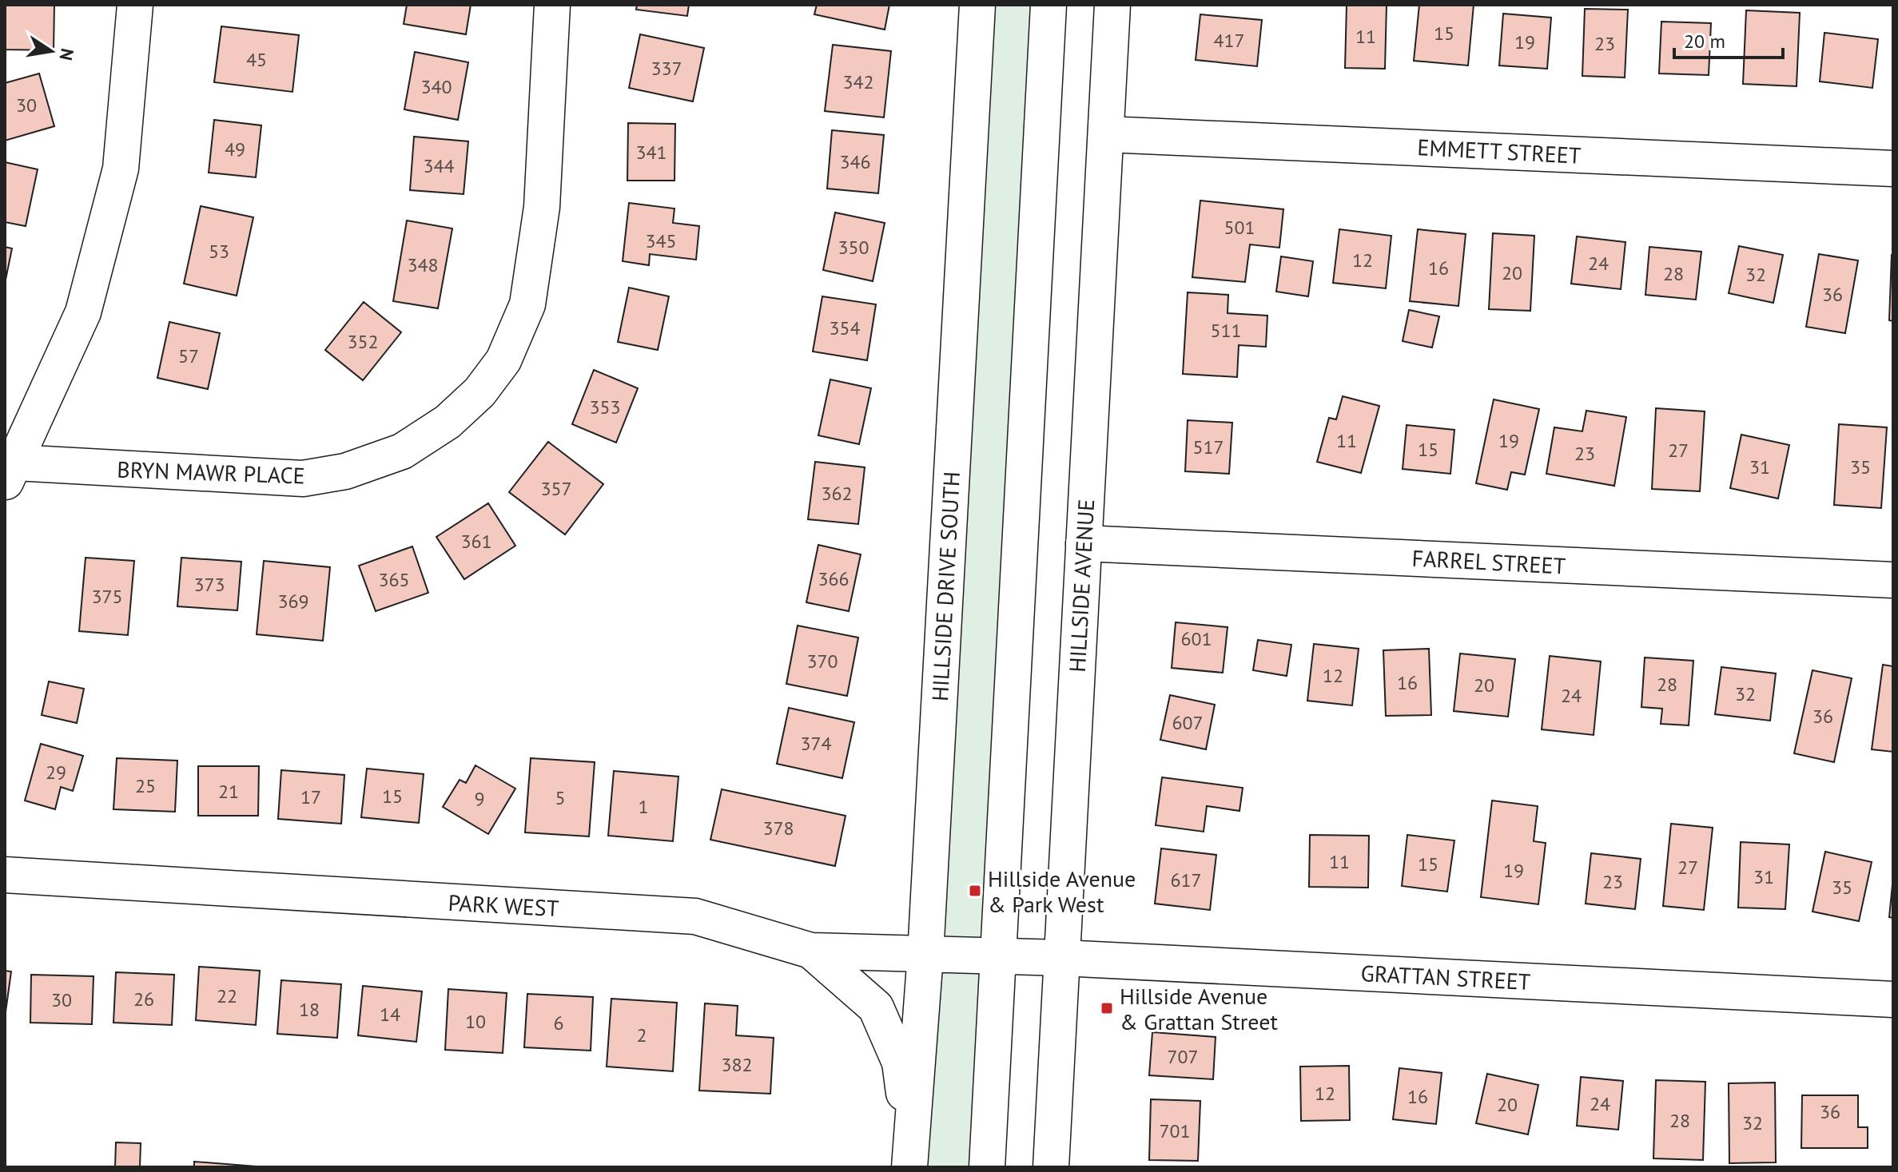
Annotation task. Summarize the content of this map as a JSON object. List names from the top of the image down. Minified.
{"streets":{"street":["EMMETT STREET","BRYN MAWR PLACE","FARREL STREET","HILLSIDE AVENUE","HILLSIDE DRIVE SOUTH","PARK WEST","GRATTAN STREET"]},"crossings":[["EMMETT STREET","HILLSIDE AVENUE"],["FARREL STREET","HILLSIDE AVENUE"],["HILLSIDE AVENUE","GRATTAN STREET"],["HILLSIDE DRIVE SOUTH","PARK WEST"],["PARK WEST","GRATTAN STREET"]],"places":{"transit":["Hillside Avenue & Park West","Hillside Avenue & Grattan Street"]},"house_numbers":["15","11","417","19","23","45","337","342","340","30","49","341","346","344","501","345","350","53","12","24","348","16","20","28","32","36","354","511","352","57","353","11","19","517","15","27","23","31","35","357","362","361","366","365","373","375","369","601","370","12","16","28","20","32","24","36","607","374","29","25","21","15","17","5","9","1","378","11","15","27","19","31","617","23","35","22","26","30","18","14","10","6","2","707","382","12","16","24","20","36","28","32","701"],"scale_bar":"20 m","north":"right"}
